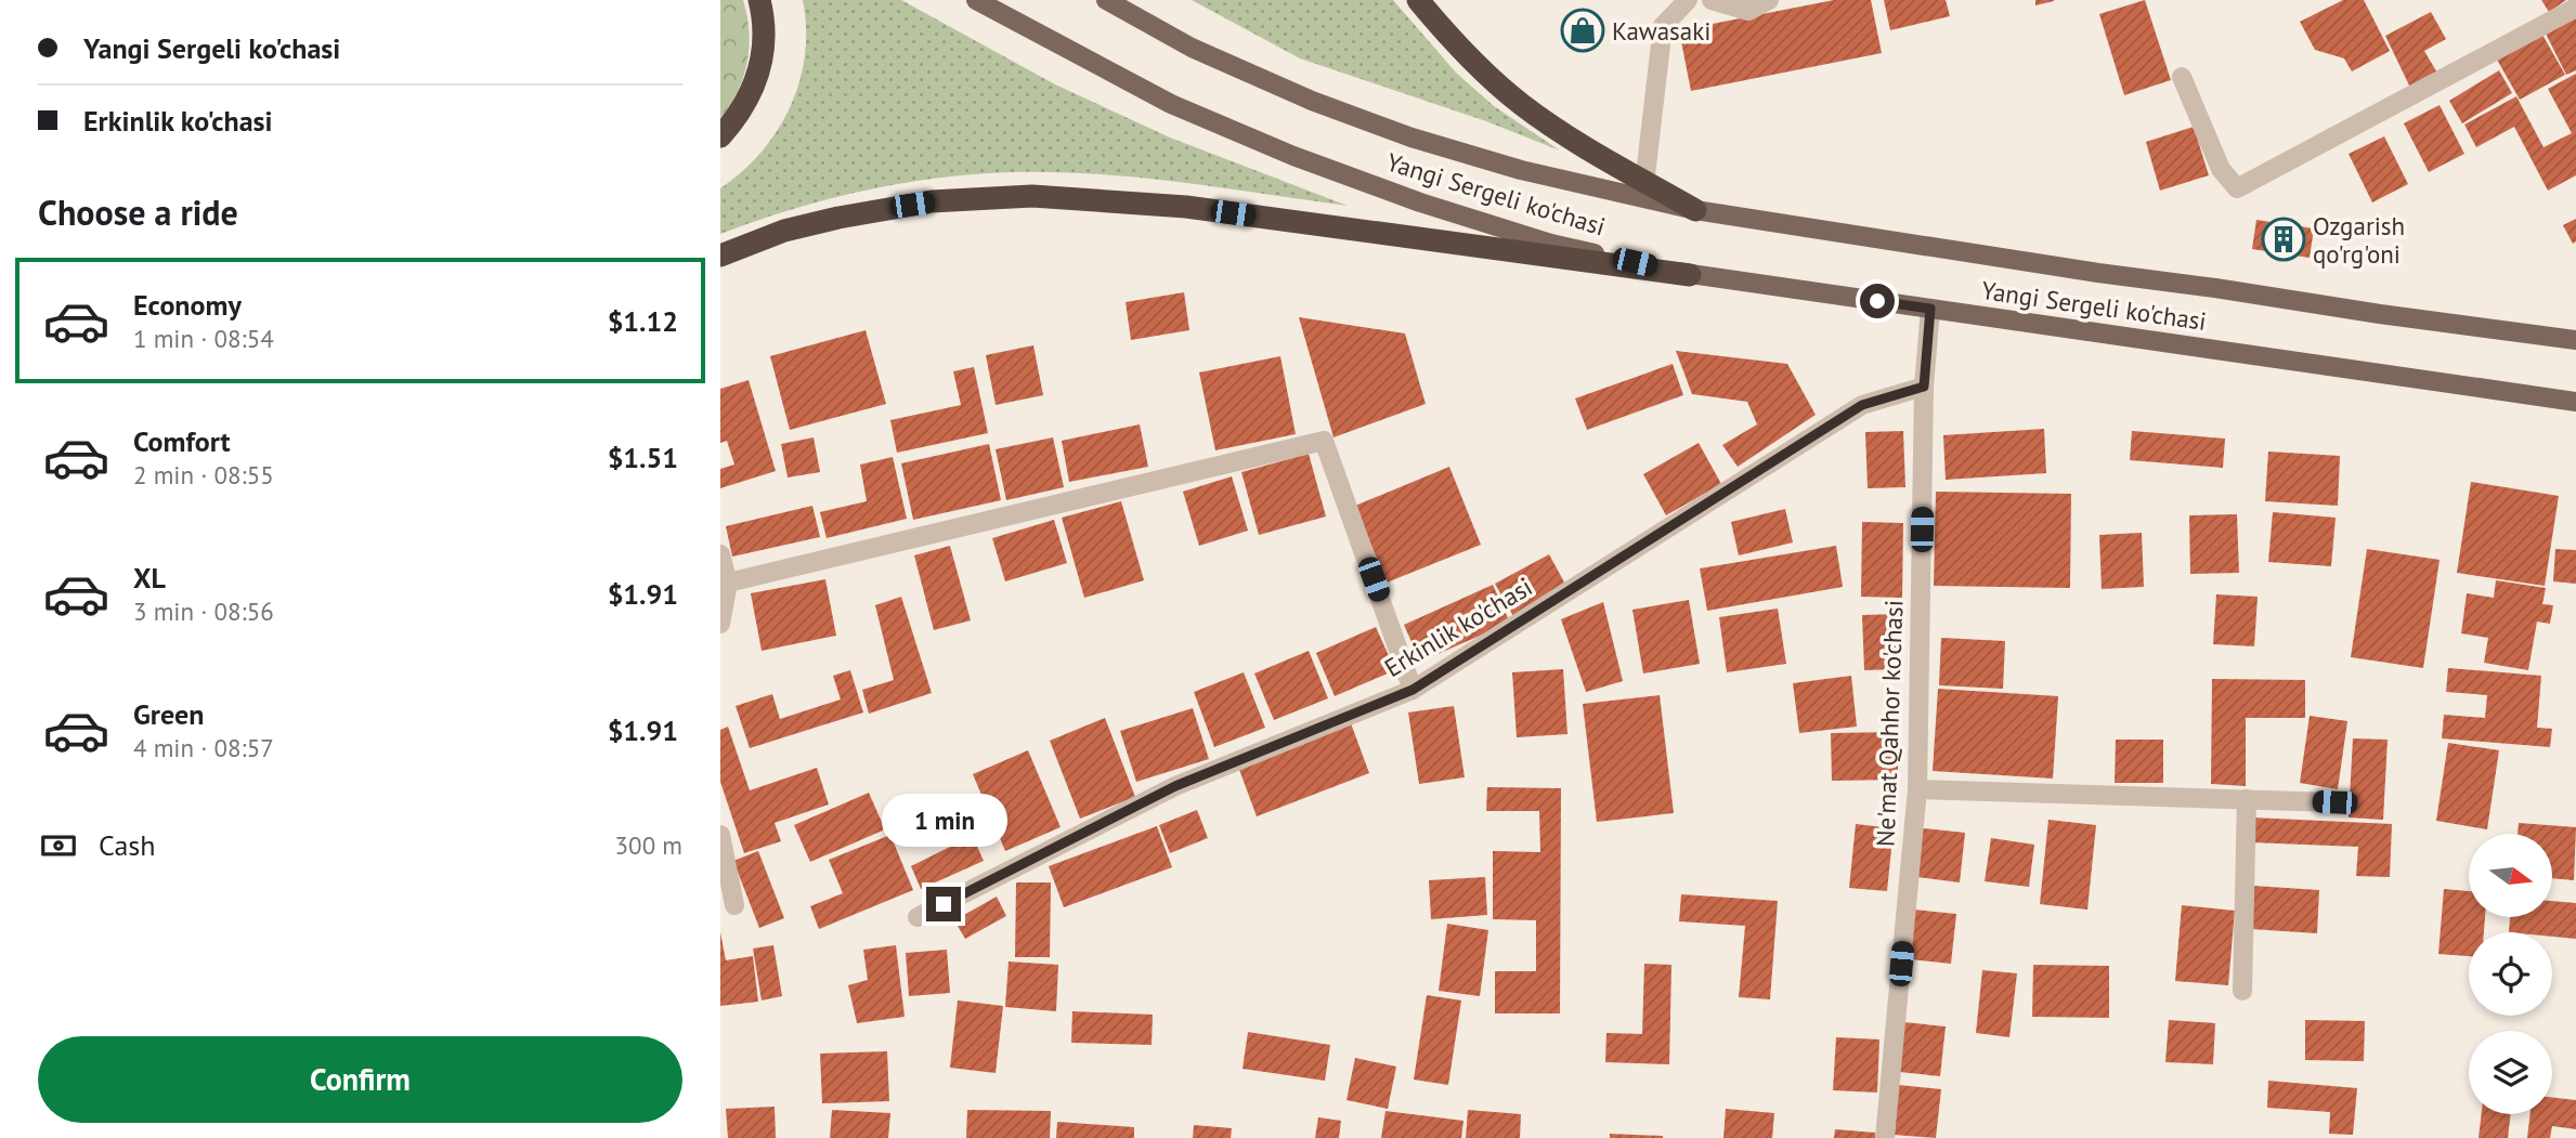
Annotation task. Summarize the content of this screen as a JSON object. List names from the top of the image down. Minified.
{"streets":{"main road":["Yangi Sergeli ko'chasi"],"street":["Erkinlik ko'chasi","Ne'mat Qahhor ko'chasi"]},"crossings":[["Yangi Sergeli ko'chasi","Ne'mat Qahhor ko'chasi"],["Erkinlik ko'chasi","Ne'mat Qahhor ko'chasi"]],"places":{"shop":["Kawasaki"],"building":["Ozgarish qo'rg'oni"]},"north":"right","page":{"banner":["Yangi Sergeli ko'chasi","Erkinlik ko'chasi"],"heading":"Choose a ride","list":[{"name":"Economy","note":"1 min · 08:54","value":"$1.12"},{"name":"Comfort","note":"2 min · 08:55","value":"$1.51"},{"name":"XL","note":"3 min · 08:56","value":"$1.91"},{"name":"Green","note":"4 min · 08:57","value":"$1.91"}],"bubble":"1 min","pay":["Cash","300 m"],"buttons":"Confirm"}}
